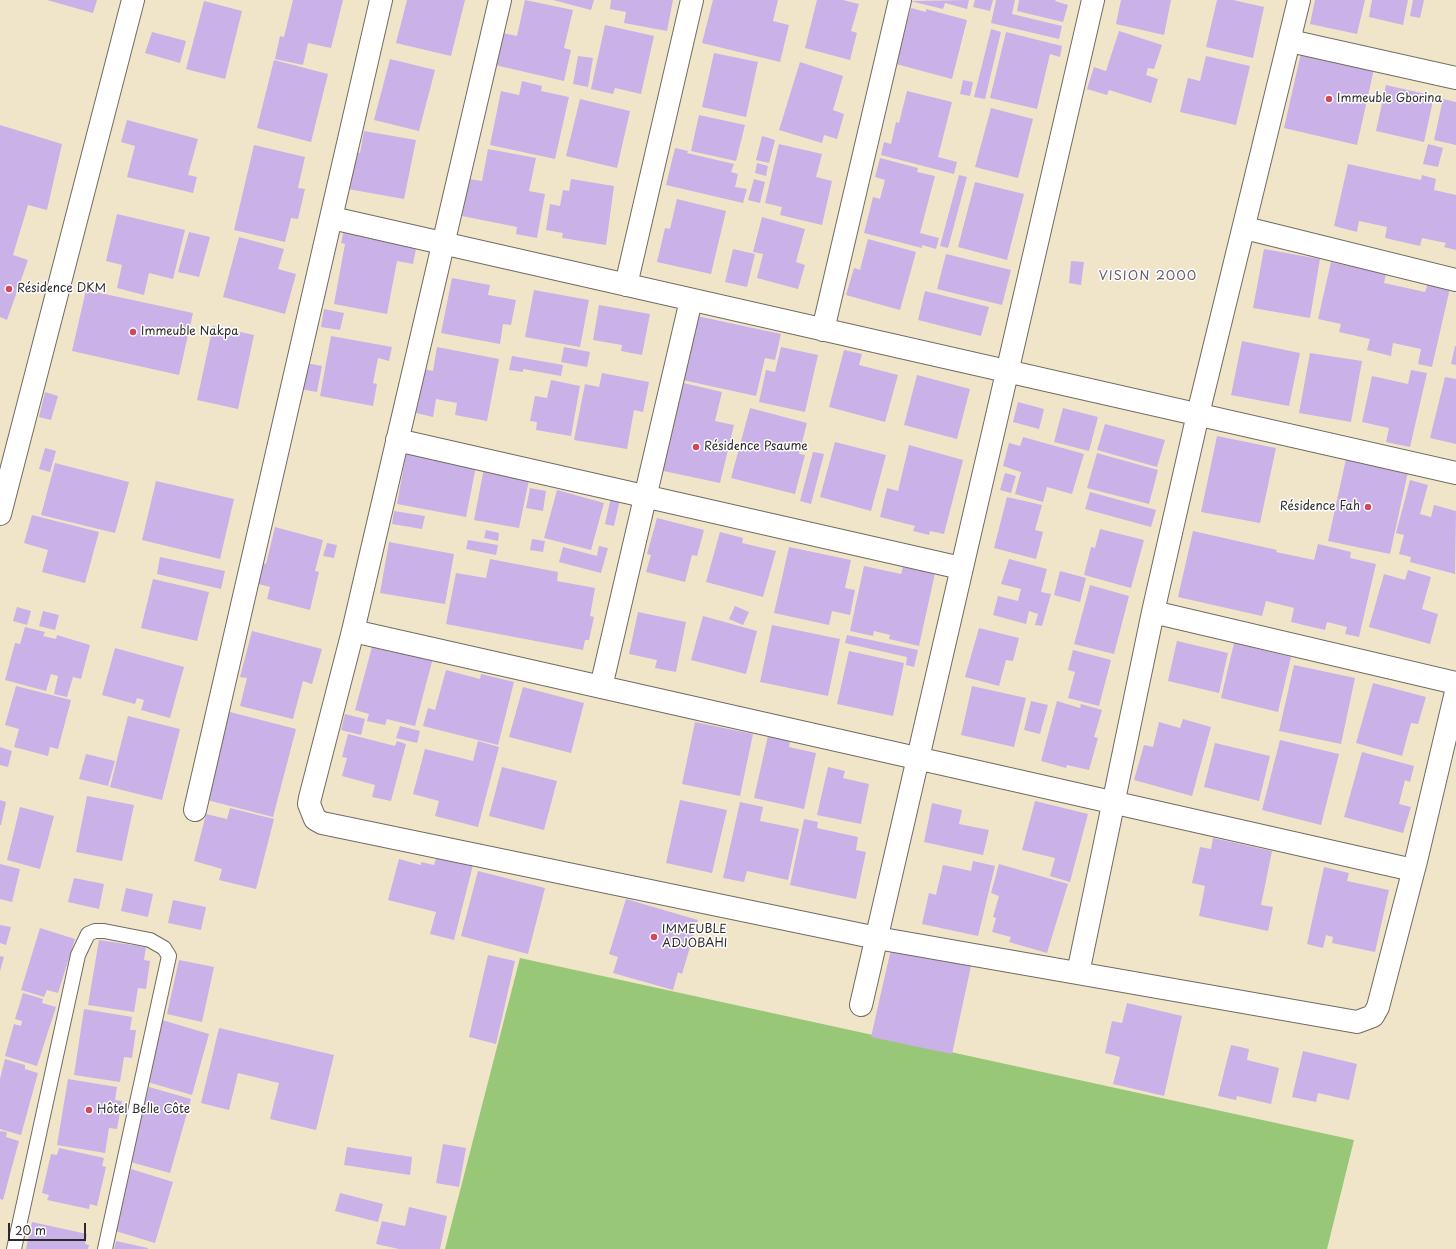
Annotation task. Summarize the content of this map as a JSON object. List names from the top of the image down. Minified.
{"districts":["VISION 2000"],"places":["Immeuble Gborina","Résidence DKM","Immeuble Nakpa","Résidence Psaume","Résidence Fah","IMMEUBLE ADJOBAHI","Hôtel Belle Côte"],"scale_bar":"20 m"}
